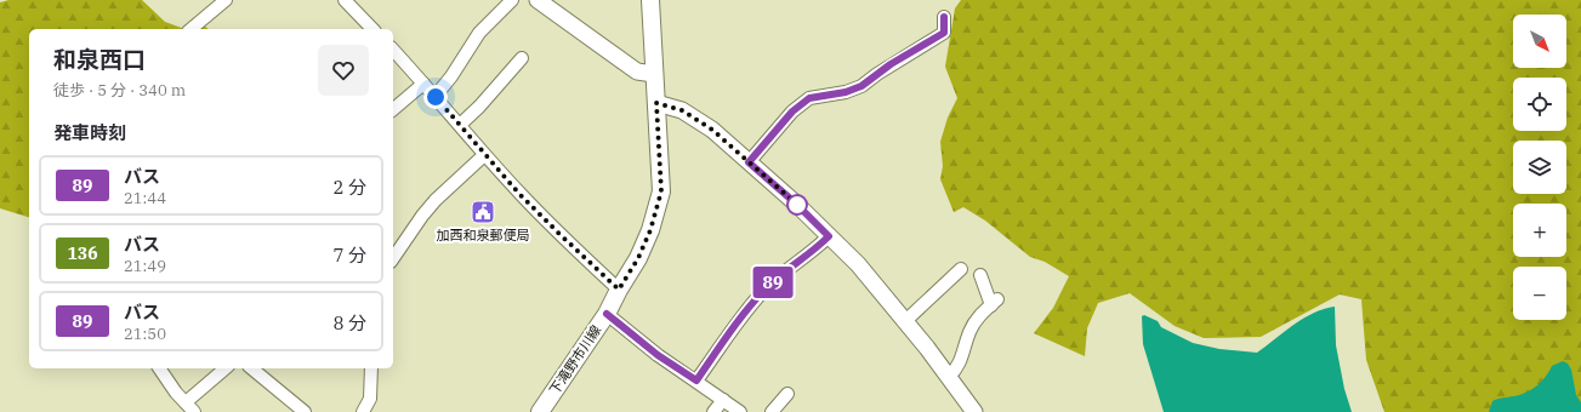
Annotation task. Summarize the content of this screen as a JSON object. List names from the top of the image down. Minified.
{"streets":{"main road":["下滝野市川線"]},"places":{"public building":["加西和泉郵便局"]},"lines":["bus line 89"],"north":"bottom right","page":{"on_map":"89","map_buttons":["+","−"],"heading":[["和泉西口","徒歩 · 5 分 · 340 m"],"発車時刻"],"list":[{"mark":"89","name":"バス","note":"21:44","value":"2 分"},{"mark":"136","name":"バス","note":"21:49","value":"7 分"},{"mark":"89","name":"バス","note":"21:50","value":"8 分"}]}}
